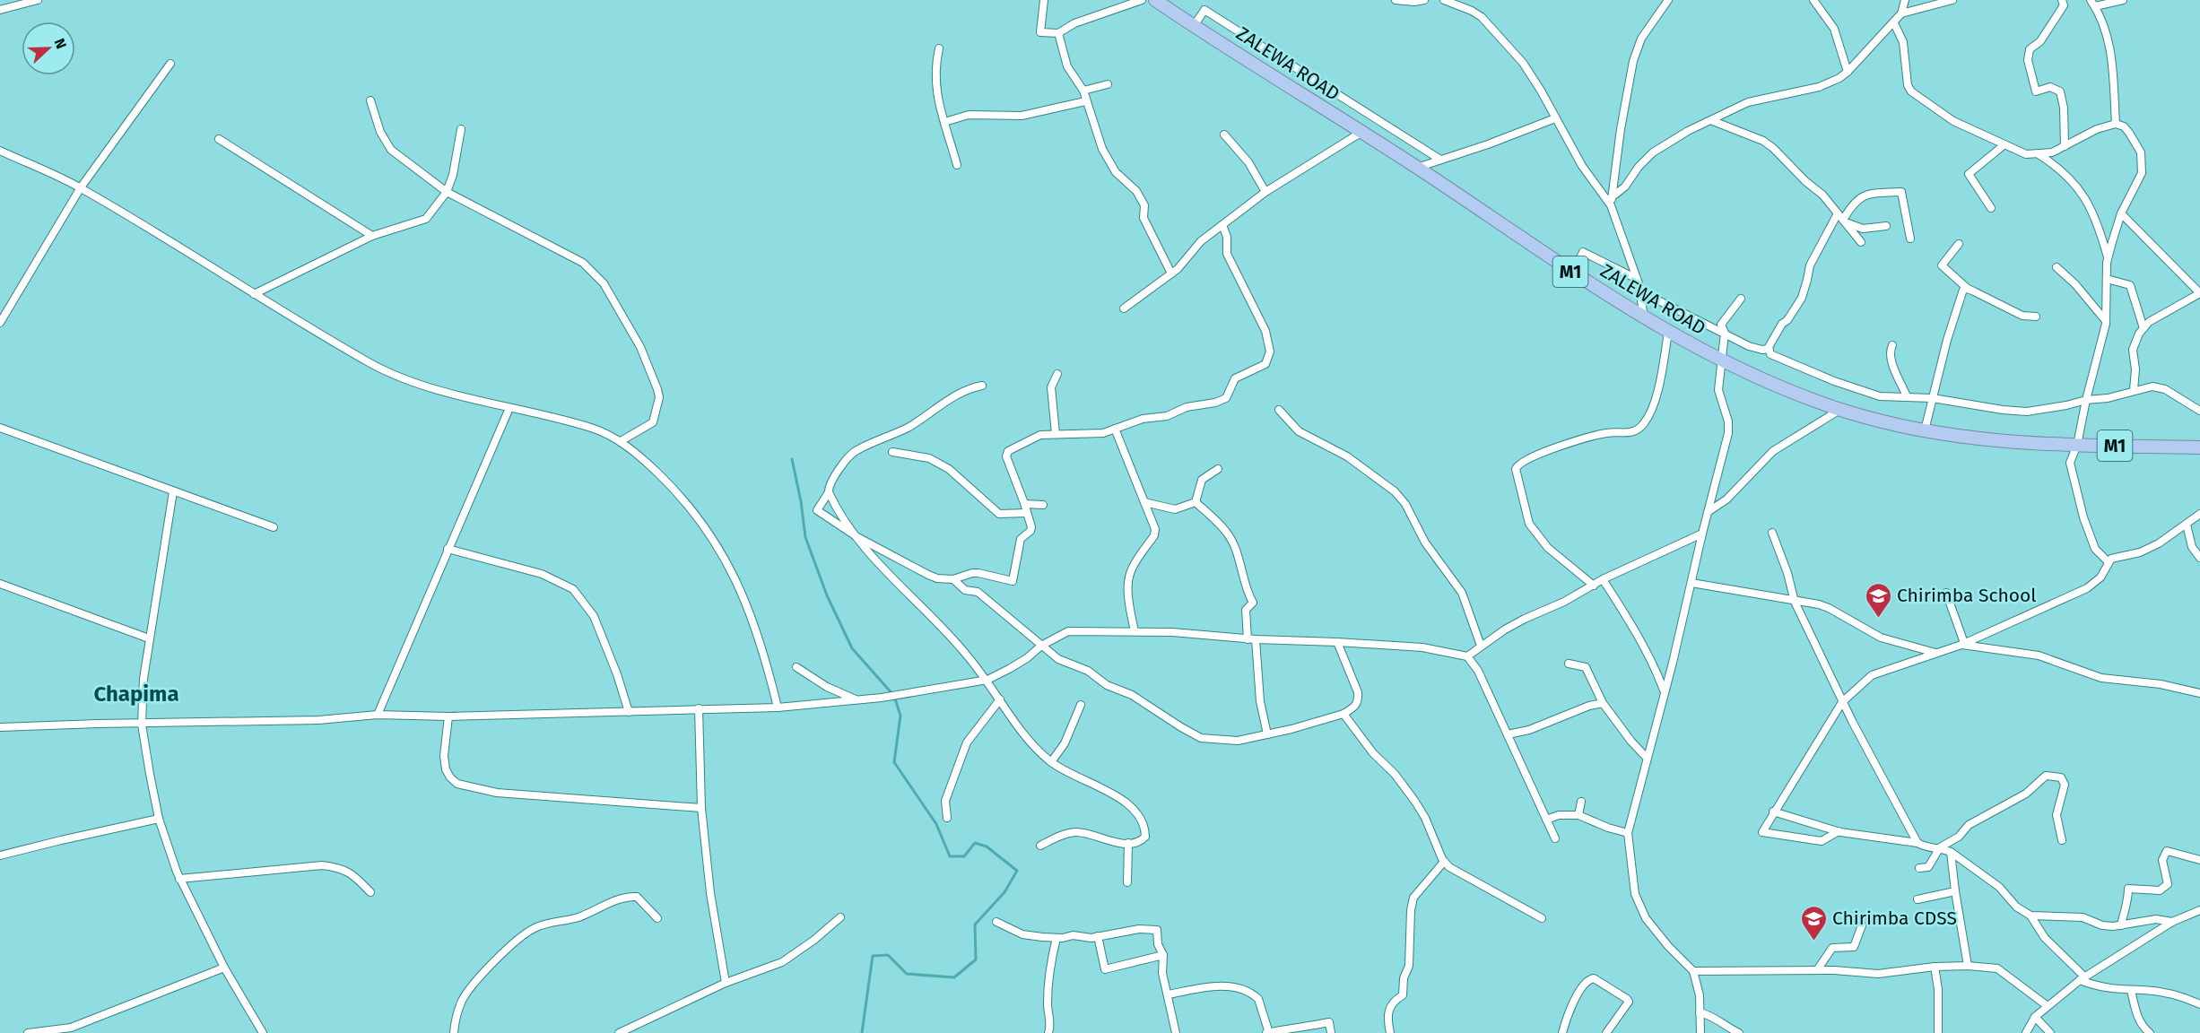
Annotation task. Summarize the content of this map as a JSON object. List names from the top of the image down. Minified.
{"streets":{"highway":["ZALEWA ROAD","M1"]},"districts":["Chapima"],"places":{"school or university":["Chirimba School","Chirimba CDSS"]},"north":"right"}
